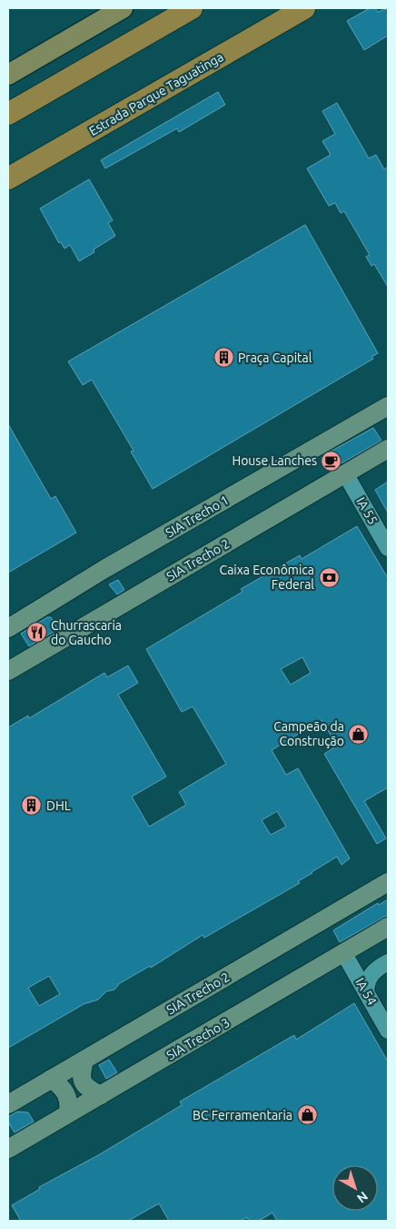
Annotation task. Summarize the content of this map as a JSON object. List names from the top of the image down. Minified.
{"streets":{"highway":["Estrada Parque Taguatinga"],"main road":["SIA Trecho 1","SIA Trecho 2","SIA Trecho 3"],"street":["IA 55","IA 54"]},"crossings":[["IA 55","SIA Trecho 2"],["IA 54","SIA Trecho 3"]],"places":{"building":["Praça Capital","DHL"],"cafe":["House Lanches"],"bank":["Caixa Econômica Federal"],"restaurant":["Churrascaria do Gaucho"],"shop":["Campeão da Construção","BC Ferramentaria"]},"north":"bottom right"}
